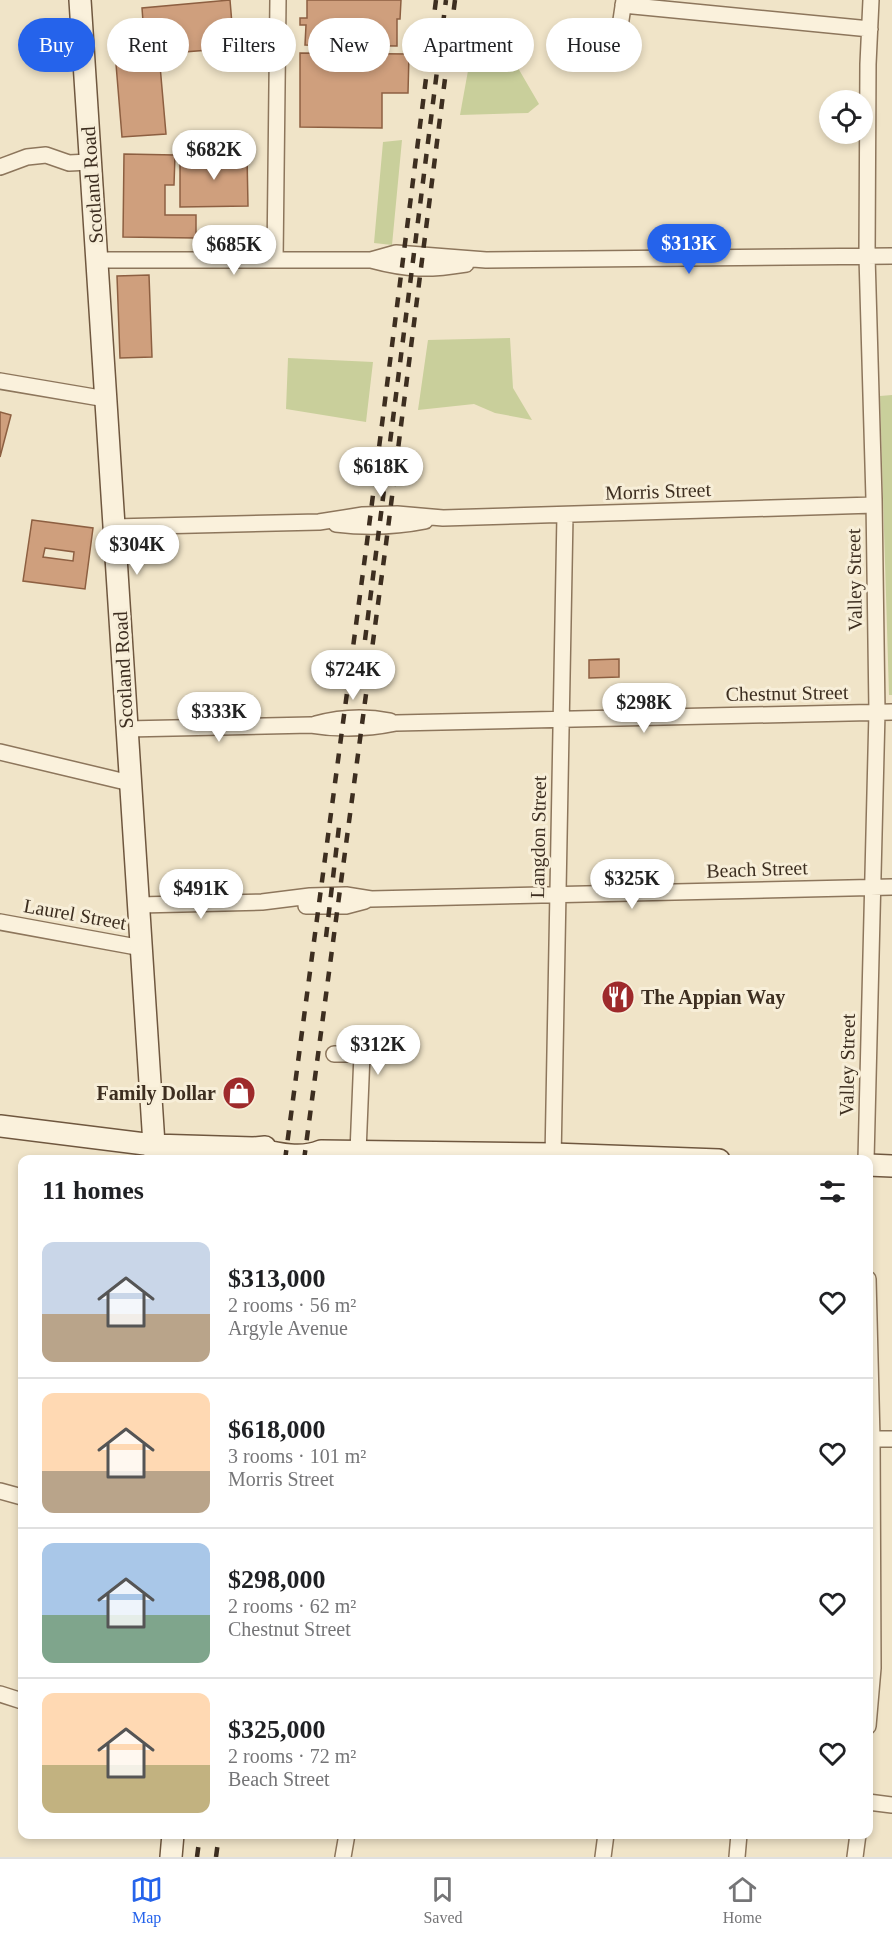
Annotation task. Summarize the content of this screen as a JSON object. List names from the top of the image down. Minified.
{"streets":{"main road":["Scotland Road"],"street":["Morris Street","Valley Street","Chestnut Street","Langdon Street","Beach Street","Laurel Street"]},"crossings":[["Scotland Road","Morris Street"],["Scotland Road","Chestnut Street"],["Scotland Road","Beach Street"],["Scotland Road","Laurel Street"],["Morris Street","Valley Street"],["Morris Street","Langdon Street"],["Valley Street","Chestnut Street"],["Valley Street","Beach Street"],["Chestnut Street","Langdon Street"],["Langdon Street","Beach Street"]],"places":{"restaurant":["The Appian Way"],"shop":["Family Dollar"]},"page":{"chip":["Buy","Rent","Filters","New","Apartment","House"],"price":["$682K","$313K","$685K","$618K","$304K","$724K","$298K","$333K","$325K","$491K","$312K"],"heading":"11 homes","list":[{"name":"$313,000","note":"2 rooms · 56 m² · Argyle Avenue"},{"name":"$618,000","note":"3 rooms · 101 m² · Morris Street"},{"name":"$298,000","note":"2 rooms · 62 m² · Chestnut Street"},{"name":"$325,000","note":"2 rooms · 72 m² · Beach Street"}],"tabs":["Map","Saved","Home"]}}
